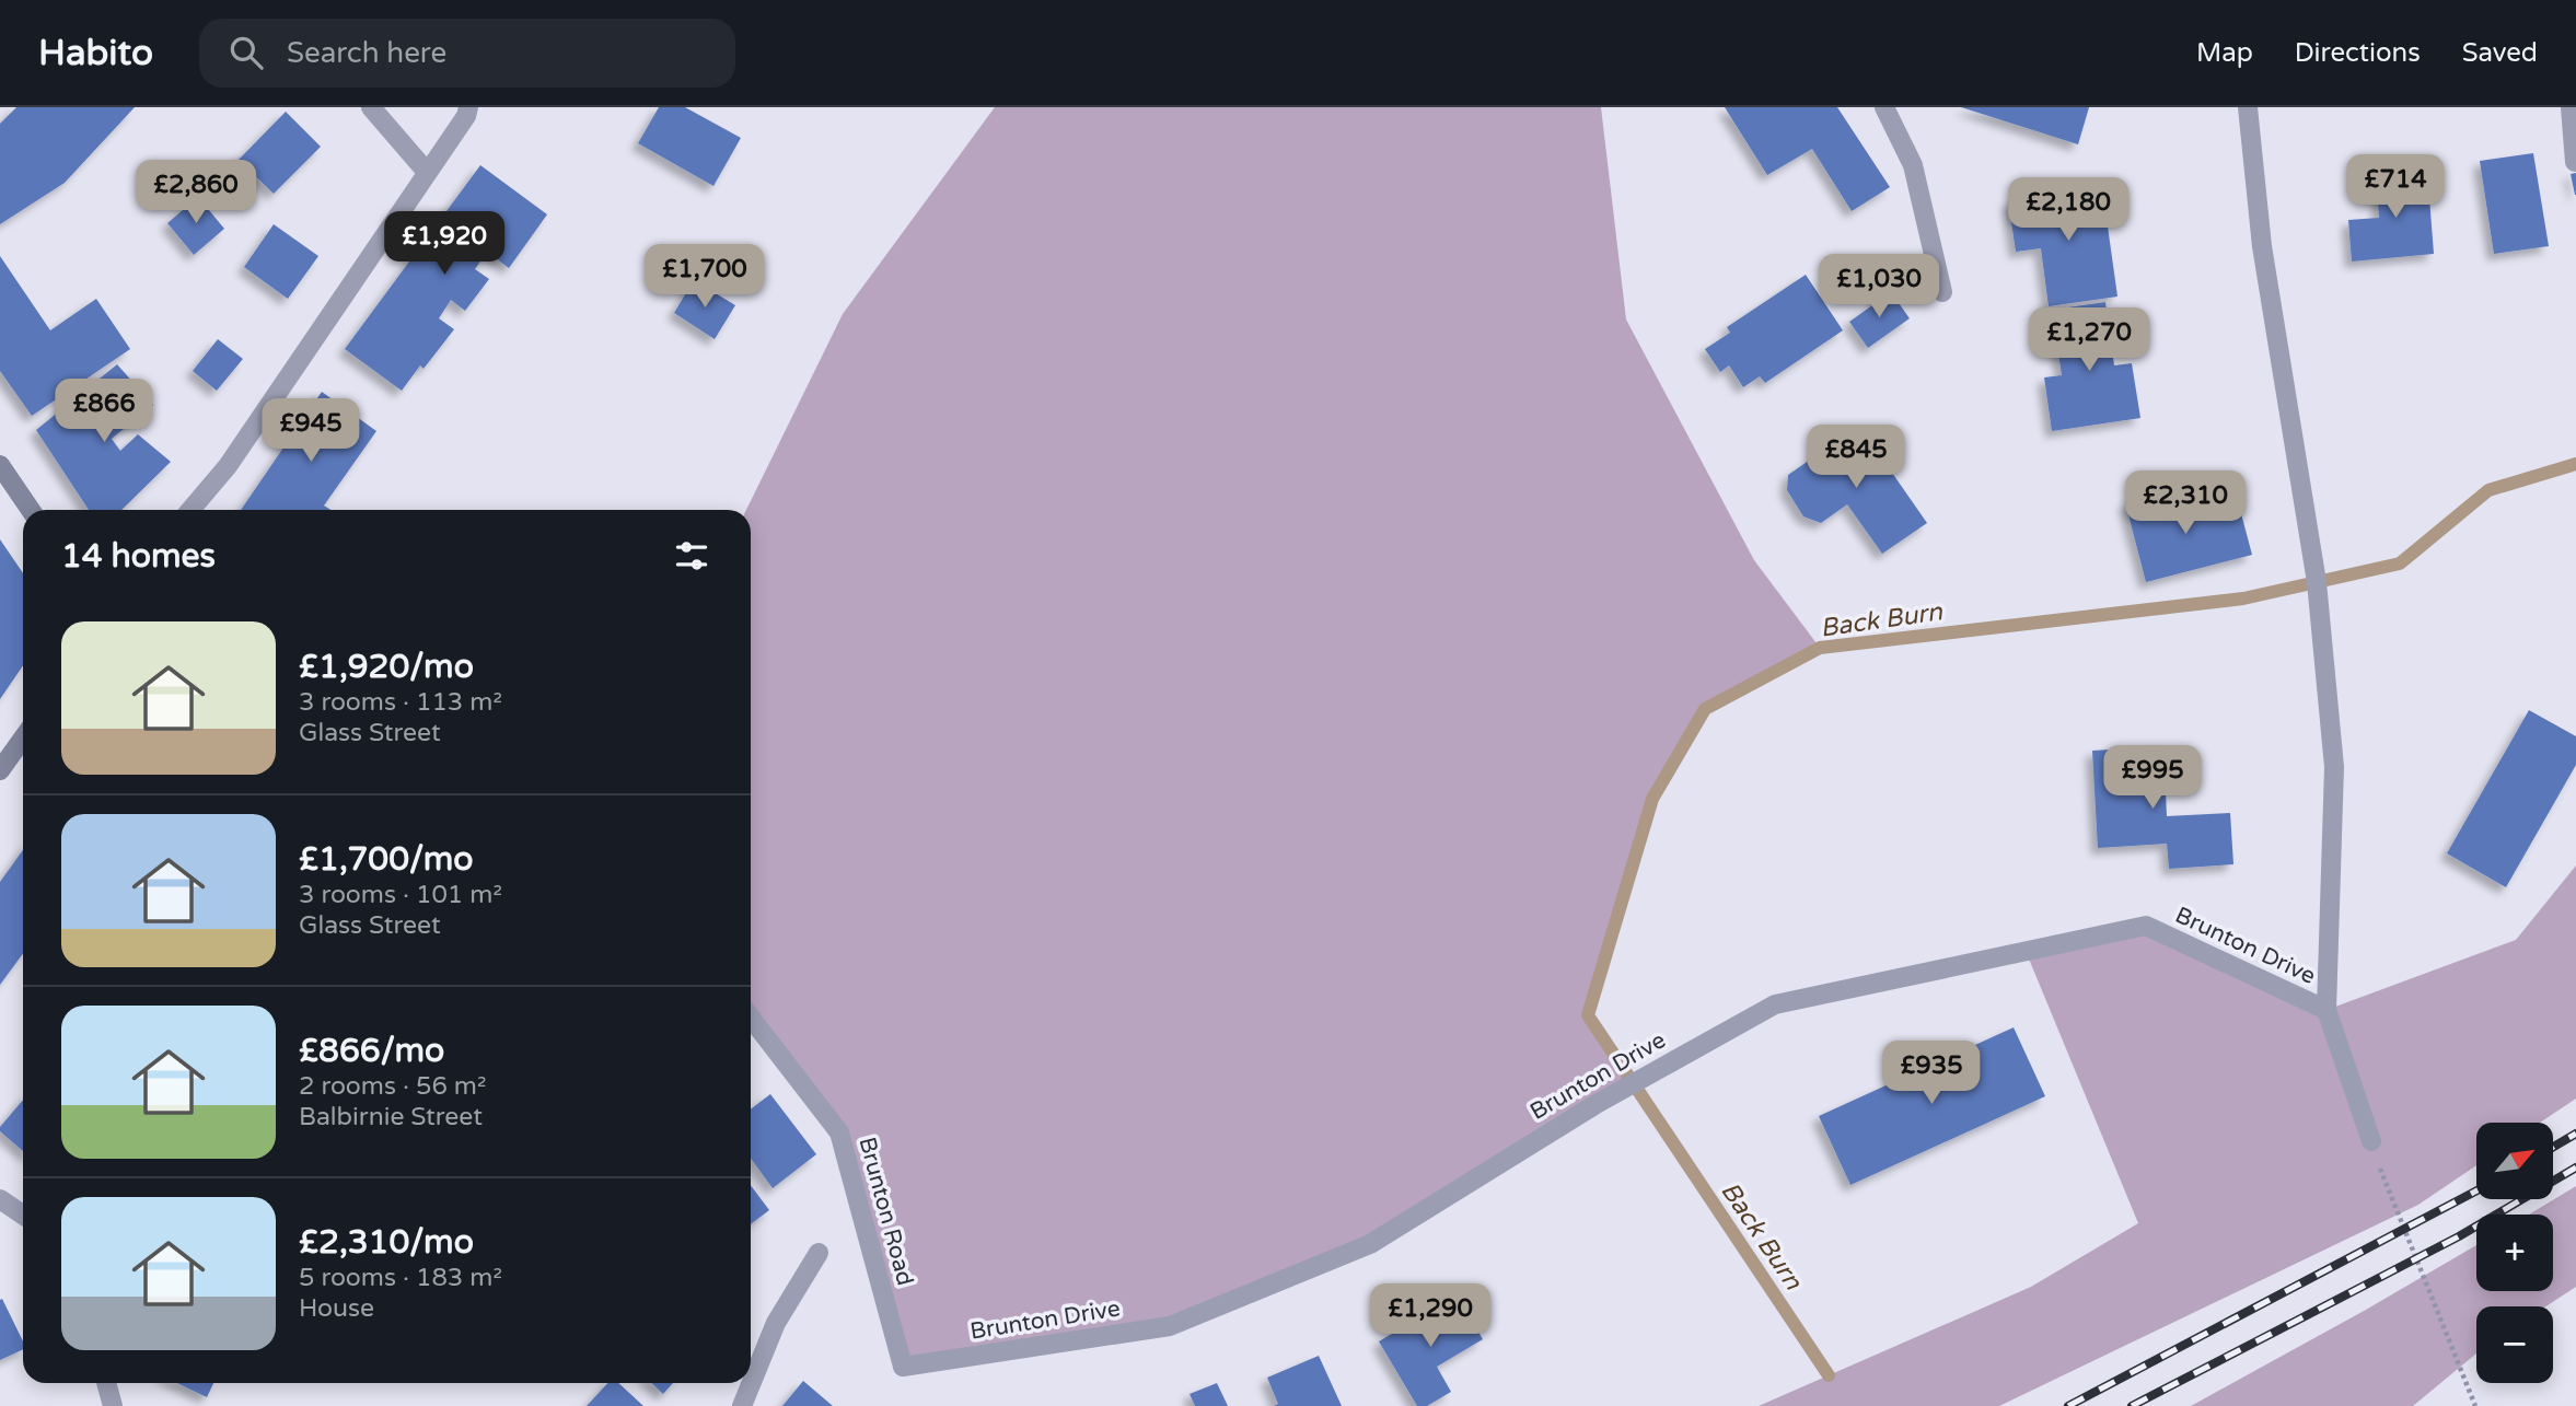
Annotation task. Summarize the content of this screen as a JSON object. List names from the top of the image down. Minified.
{"streets":{"street":["Brunton Drive","Brunton Road"]},"crossings":[["Brunton Drive","Brunton Road"]],"water":["Back Burn"],"north":"top right","page":{"header":"Habito","search":"Search here","nav":["Map","Directions","Saved"],"price":["£714","£2,860","£2,180","£1,920","£1,700","£1,030","£1,270","£866","£945","£845","£2,310","£995","£935","£1,290"],"heading":"14 homes","list":[{"name":"£1,920/mo","note":"3 rooms · 113 m² · Glass Street"},{"name":"£1,700/mo","note":"3 rooms · 101 m² · Glass Street"},{"name":"£866/mo","note":"2 rooms · 56 m² · Balbirnie Street"},{"name":"£2,310/mo","note":"5 rooms · 183 m² · House"}],"map_buttons":["+","−"]}}
